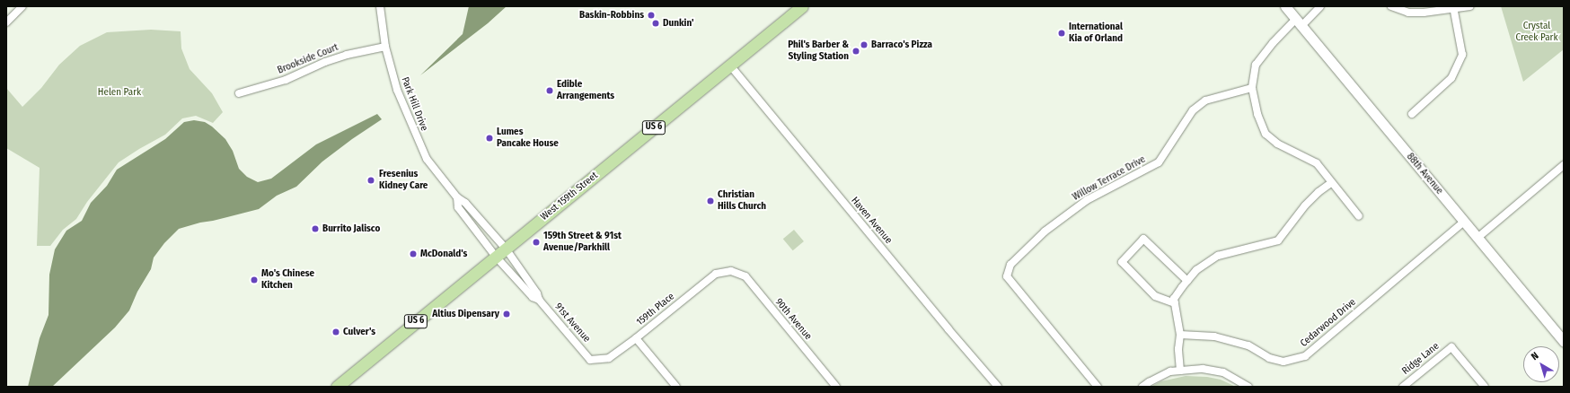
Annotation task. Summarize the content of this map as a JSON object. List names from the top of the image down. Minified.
{"streets":{"main road":["US 6","West 159th Street"],"street":["Brookside Court","Park Hill Drive","88th Avenue","Willow Terrace Drive","Haven Avenue","159th Place","90th Avenue","91st Avenue","Cedarwood Drive","Ridge Lane"]},"crossings":[["Brookside Court","Park Hill Drive"],["Park Hill Drive","West 159th Street"],["Park Hill Drive","91st Avenue"],["88th Avenue","Cedarwood Drive"],["West 159th Street","Haven Avenue"],["West 159th Street","91st Avenue"],["159th Place","90th Avenue"],["159th Place","91st Avenue"]],"parks":["Crystal Creek Park","Helen Park"],"places":["Baskin-Robbins","Dunkin'","International Kia of Orland","Barraco's Pizza","Phil's Barber & Styling Station","Edible Arrangements","Lumes Pancake House","Fresenius Kidney Care","Christian Hills Church","Burrito Jalisco","159th Street & 91st Avenue/Parkhill","McDonald's","Mo's Chinese Kitchen","Altius Dipensary","Culver's"],"north":"top left"}
